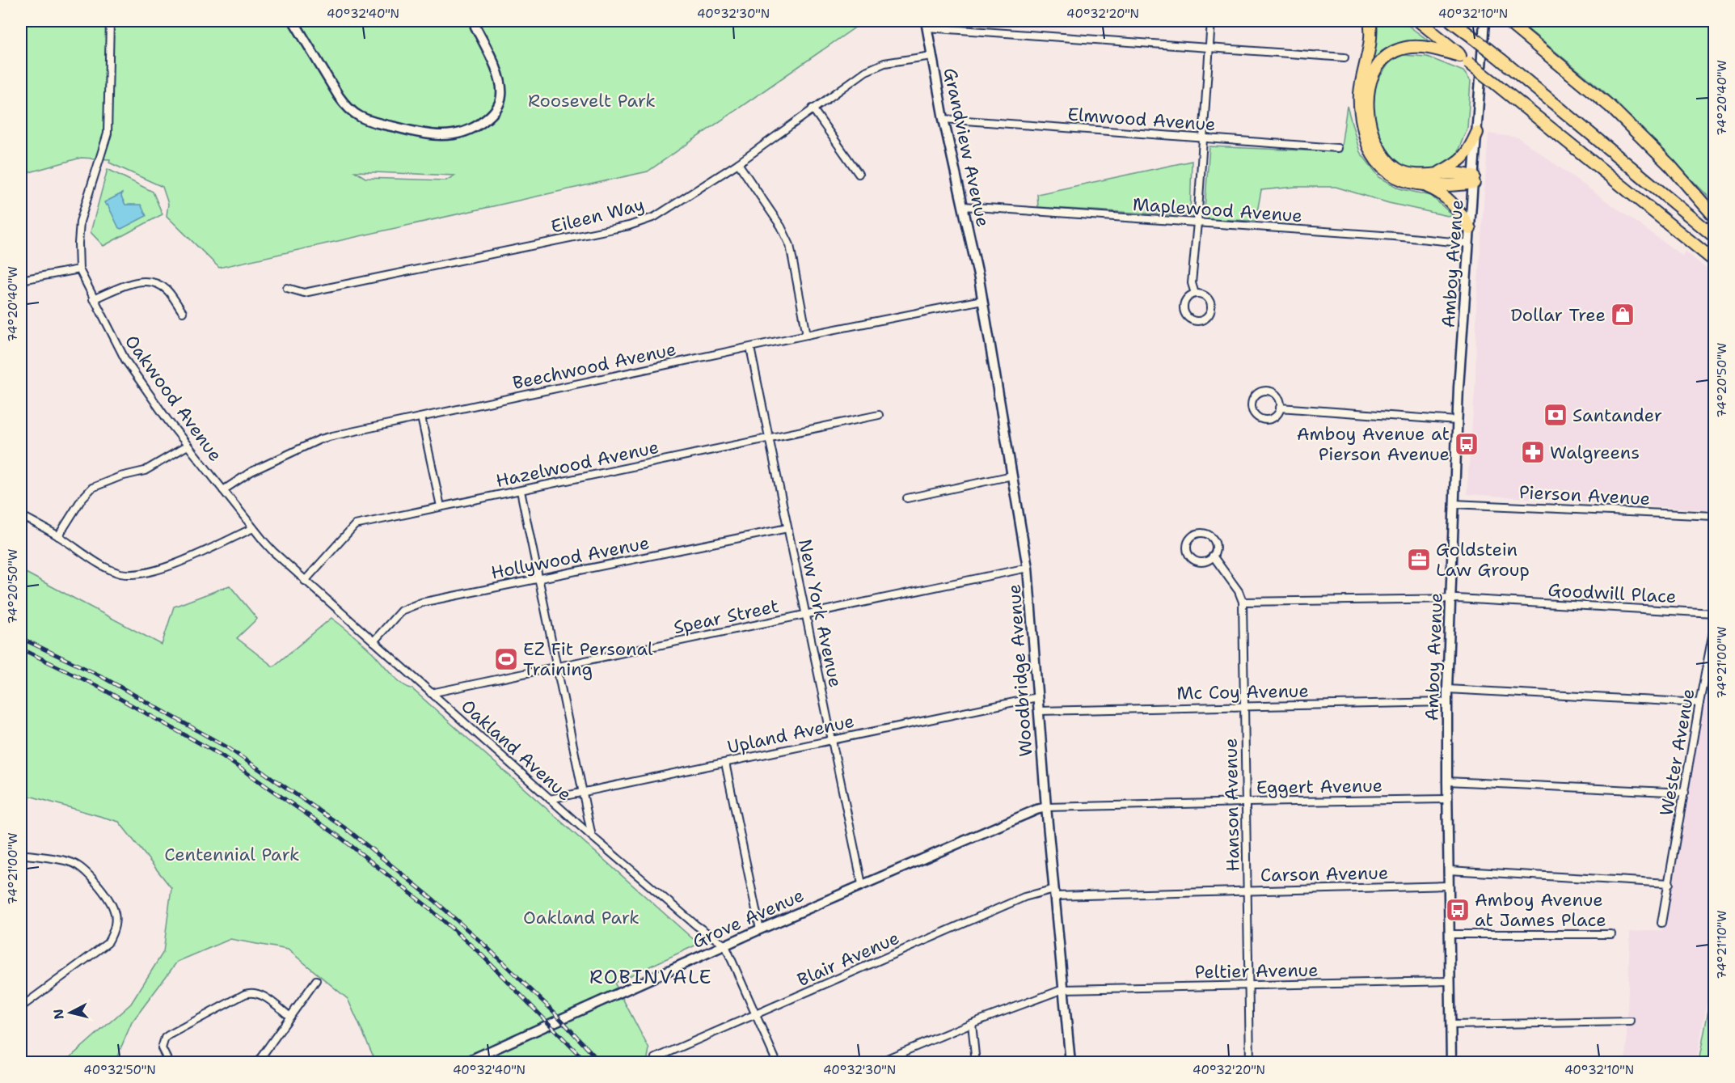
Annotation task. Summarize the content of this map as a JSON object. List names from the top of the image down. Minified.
{"streets":{"street":["Elmwood Avenue","Grandview Avenue","Maplewood Avenue","Eileen Way","Amboy Avenue","Beechwood Avenue","Oakwood Avenue","Hazelwood Avenue","Pierson Avenue","Hollywood Avenue","Goodwill Place","New York Avenue","Spear Street","Woodbridge Avenue","Mc Coy Avenue","Upland Avenue","Oakland Avenue","Wester Avenue","Eggert Avenue","Hanson Avenue","Carson Avenue","Grove Avenue","Blair Avenue","Peltier Avenue"]},"crossings":[["Elmwood Avenue","Grandview Avenue"],["Grandview Avenue","Maplewood Avenue"],["Grandview Avenue","Eileen Way"],["Grandview Avenue","Woodbridge Avenue"],["Maplewood Avenue","Amboy Avenue"],["Amboy Avenue","Pierson Avenue"],["Amboy Avenue","Goodwill Place"],["Amboy Avenue","Mc Coy Avenue"],["Amboy Avenue","Eggert Avenue"],["Amboy Avenue","Carson Avenue"],["Amboy Avenue","Peltier Avenue"],["Beechwood Avenue","Oakwood Avenue"],["Beechwood Avenue","New York Avenue"],["Beechwood Avenue","Woodbridge Avenue"],["Oakwood Avenue","Oakland Avenue"],["Hazelwood Avenue","New York Avenue"],["Hazelwood Avenue","Oakland Avenue"],["Hollywood Avenue","New York Avenue"],["Hollywood Avenue","Oakland Avenue"],["Goodwill Place","Hanson Avenue"],["New York Avenue","Spear Street"],["New York Avenue","Upland Avenue"],["New York Avenue","Grove Avenue"],["Spear Street","Woodbridge Avenue"],["Spear Street","Oakland Avenue"],["Woodbridge Avenue","Mc Coy Avenue"],["Woodbridge Avenue","Upland Avenue"],["Woodbridge Avenue","Eggert Avenue"],["Woodbridge Avenue","Carson Avenue"],["Woodbridge Avenue","Grove Avenue"],["Woodbridge Avenue","Blair Avenue"],["Woodbridge Avenue","Peltier Avenue"],["Mc Coy Avenue","Hanson Avenue"],["Upland Avenue","Oakland Avenue"],["Oakland Avenue","Grove Avenue"],["Eggert Avenue","Hanson Avenue"],["Eggert Avenue","Grove Avenue"],["Hanson Avenue","Carson Avenue"],["Hanson Avenue","Peltier Avenue"],["Carson Avenue","Blair Avenue"]],"districts":["ROBINVALE"],"parks":["Roosevelt Park","Centennial Park","Oakland Park"],"places":{"shop":["Dollar Tree"],"bank":["Santander"],"bus stop":["Amboy Avenue at Pierson Avenue","Amboy Avenue at James Place"],"pharmacy":["Walgreens"],"office":["Goldstein Law Group"],"sports":["EZ Fit Personal Training"]},"north":"left","coordinates":["40°32'40\"N","40°32'30\"N","40°32'20\"N","40°32'10\"N","74°20'40\"W","74°20'50\"W","74°21'00\"W","74°21'10\"W","40°32'50\"N"]}
